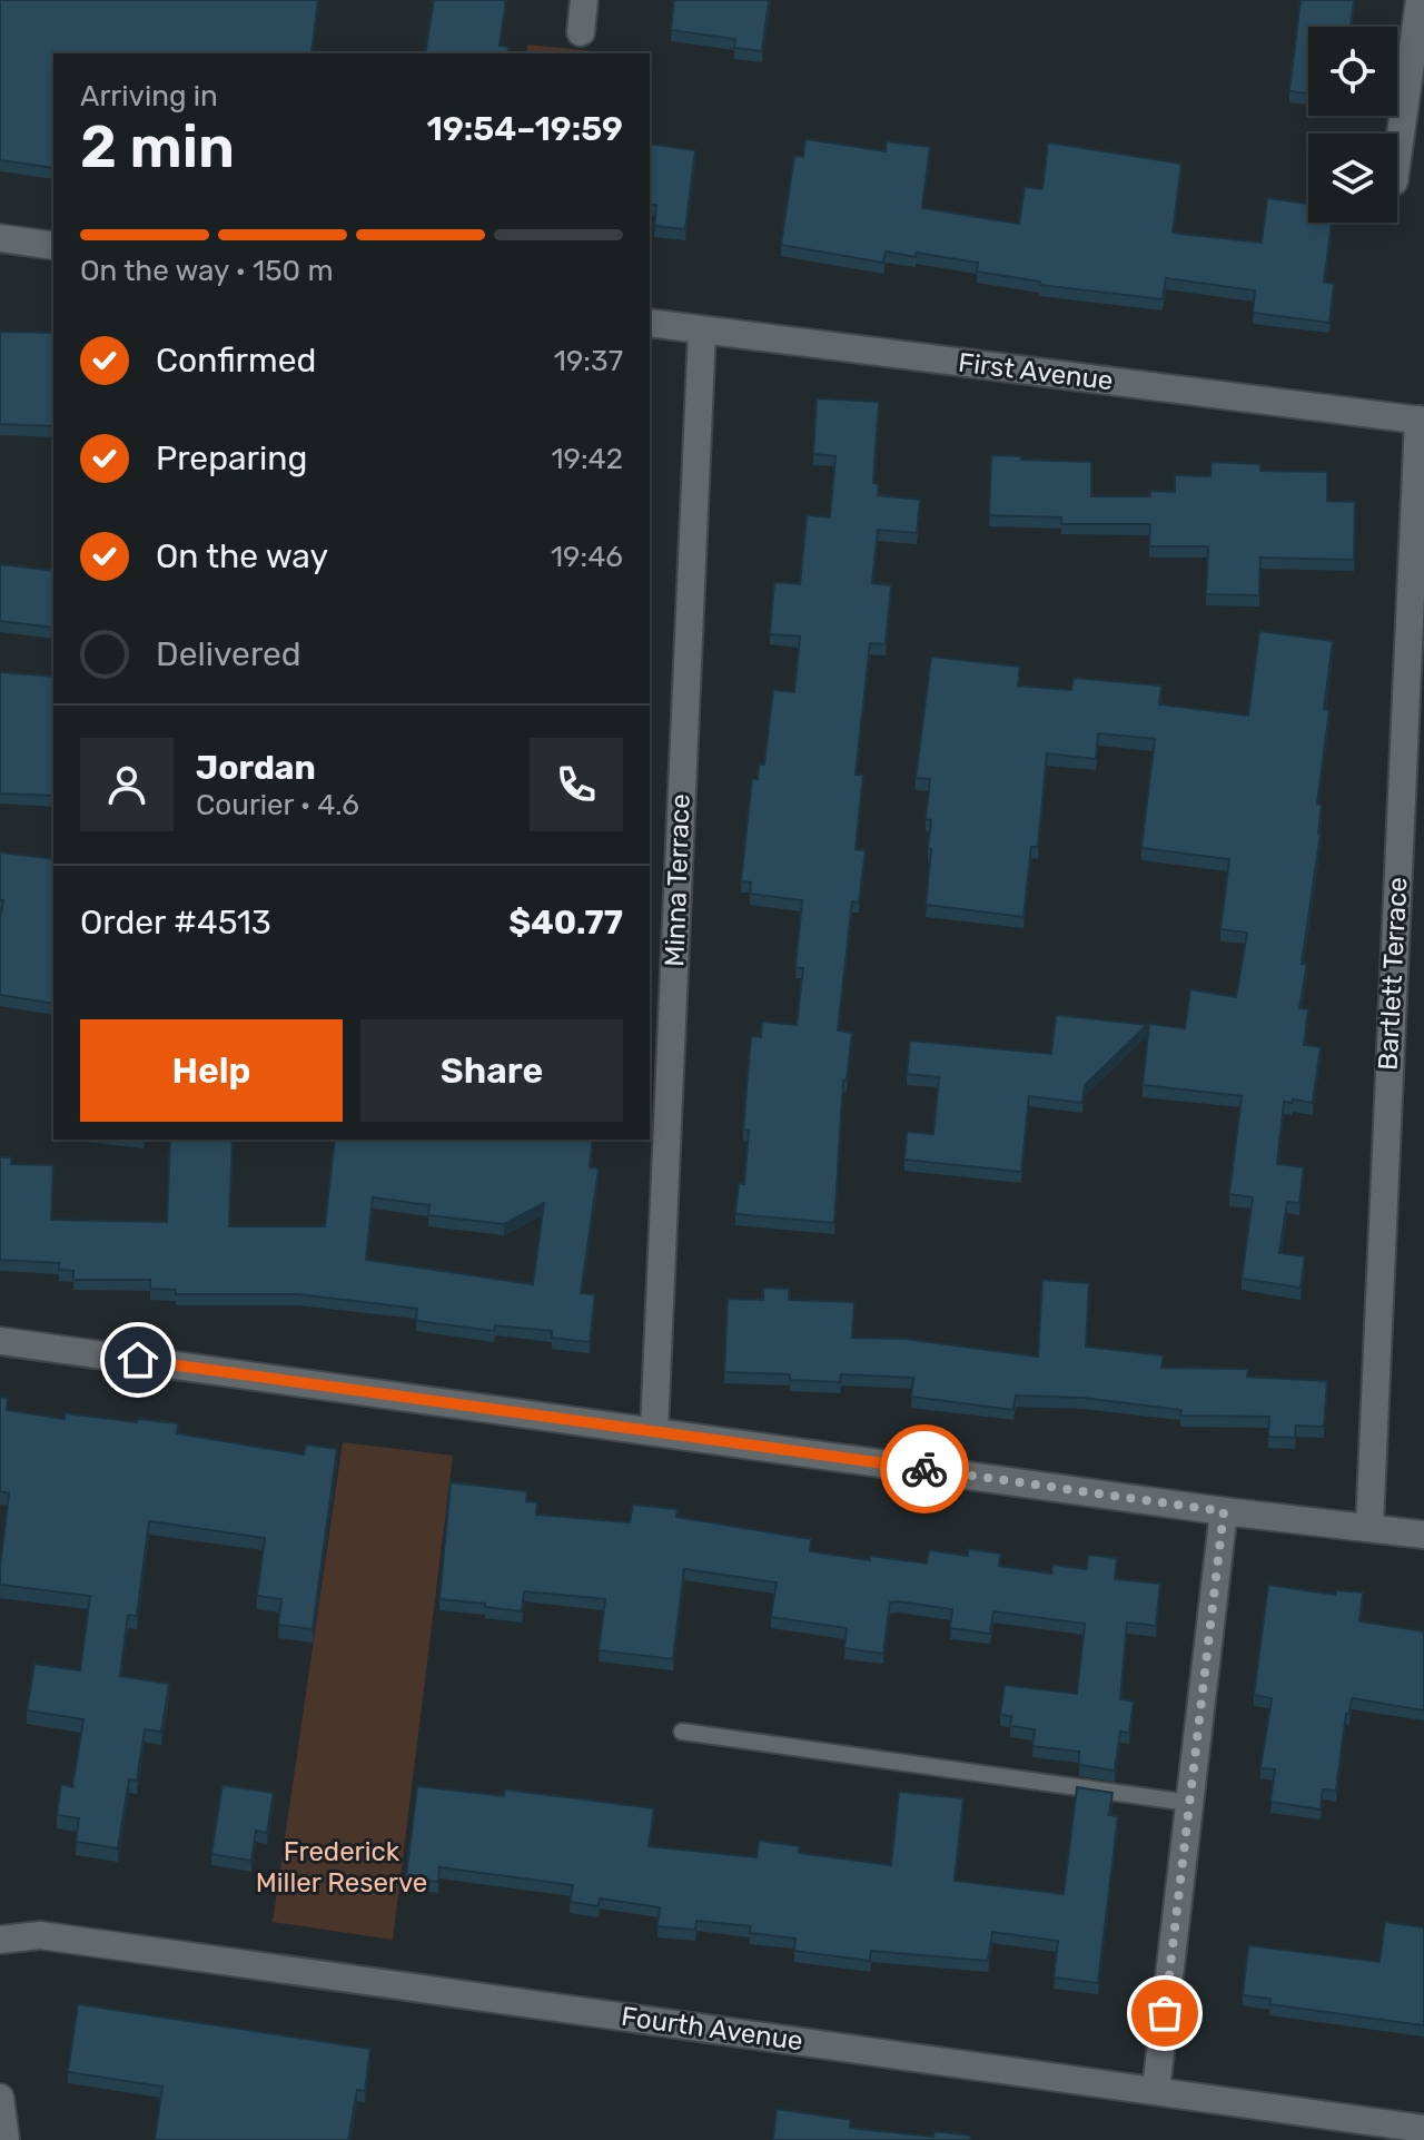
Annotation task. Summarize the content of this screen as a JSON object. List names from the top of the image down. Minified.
{"streets":{"street":["First Avenue","Minna Terrace","Bartlett Terrace","Fourth Avenue"]},"crossings":[["First Avenue","Minna Terrace"],["First Avenue","Bartlett Terrace"]],"parks":["Frederick Miller Reserve"],"page":{"heading":["2 min","Arriving in","19:54–19:59"],"panel":["Jordan","Courier · 4.6","Order #4513","$40.77"],"bar":"On the way · 150 m","list":[["Confirmed","19:37"],["Preparing","19:42"],["On the way","19:46"],"Delivered"],"buttons":["Help","Share"]}}
